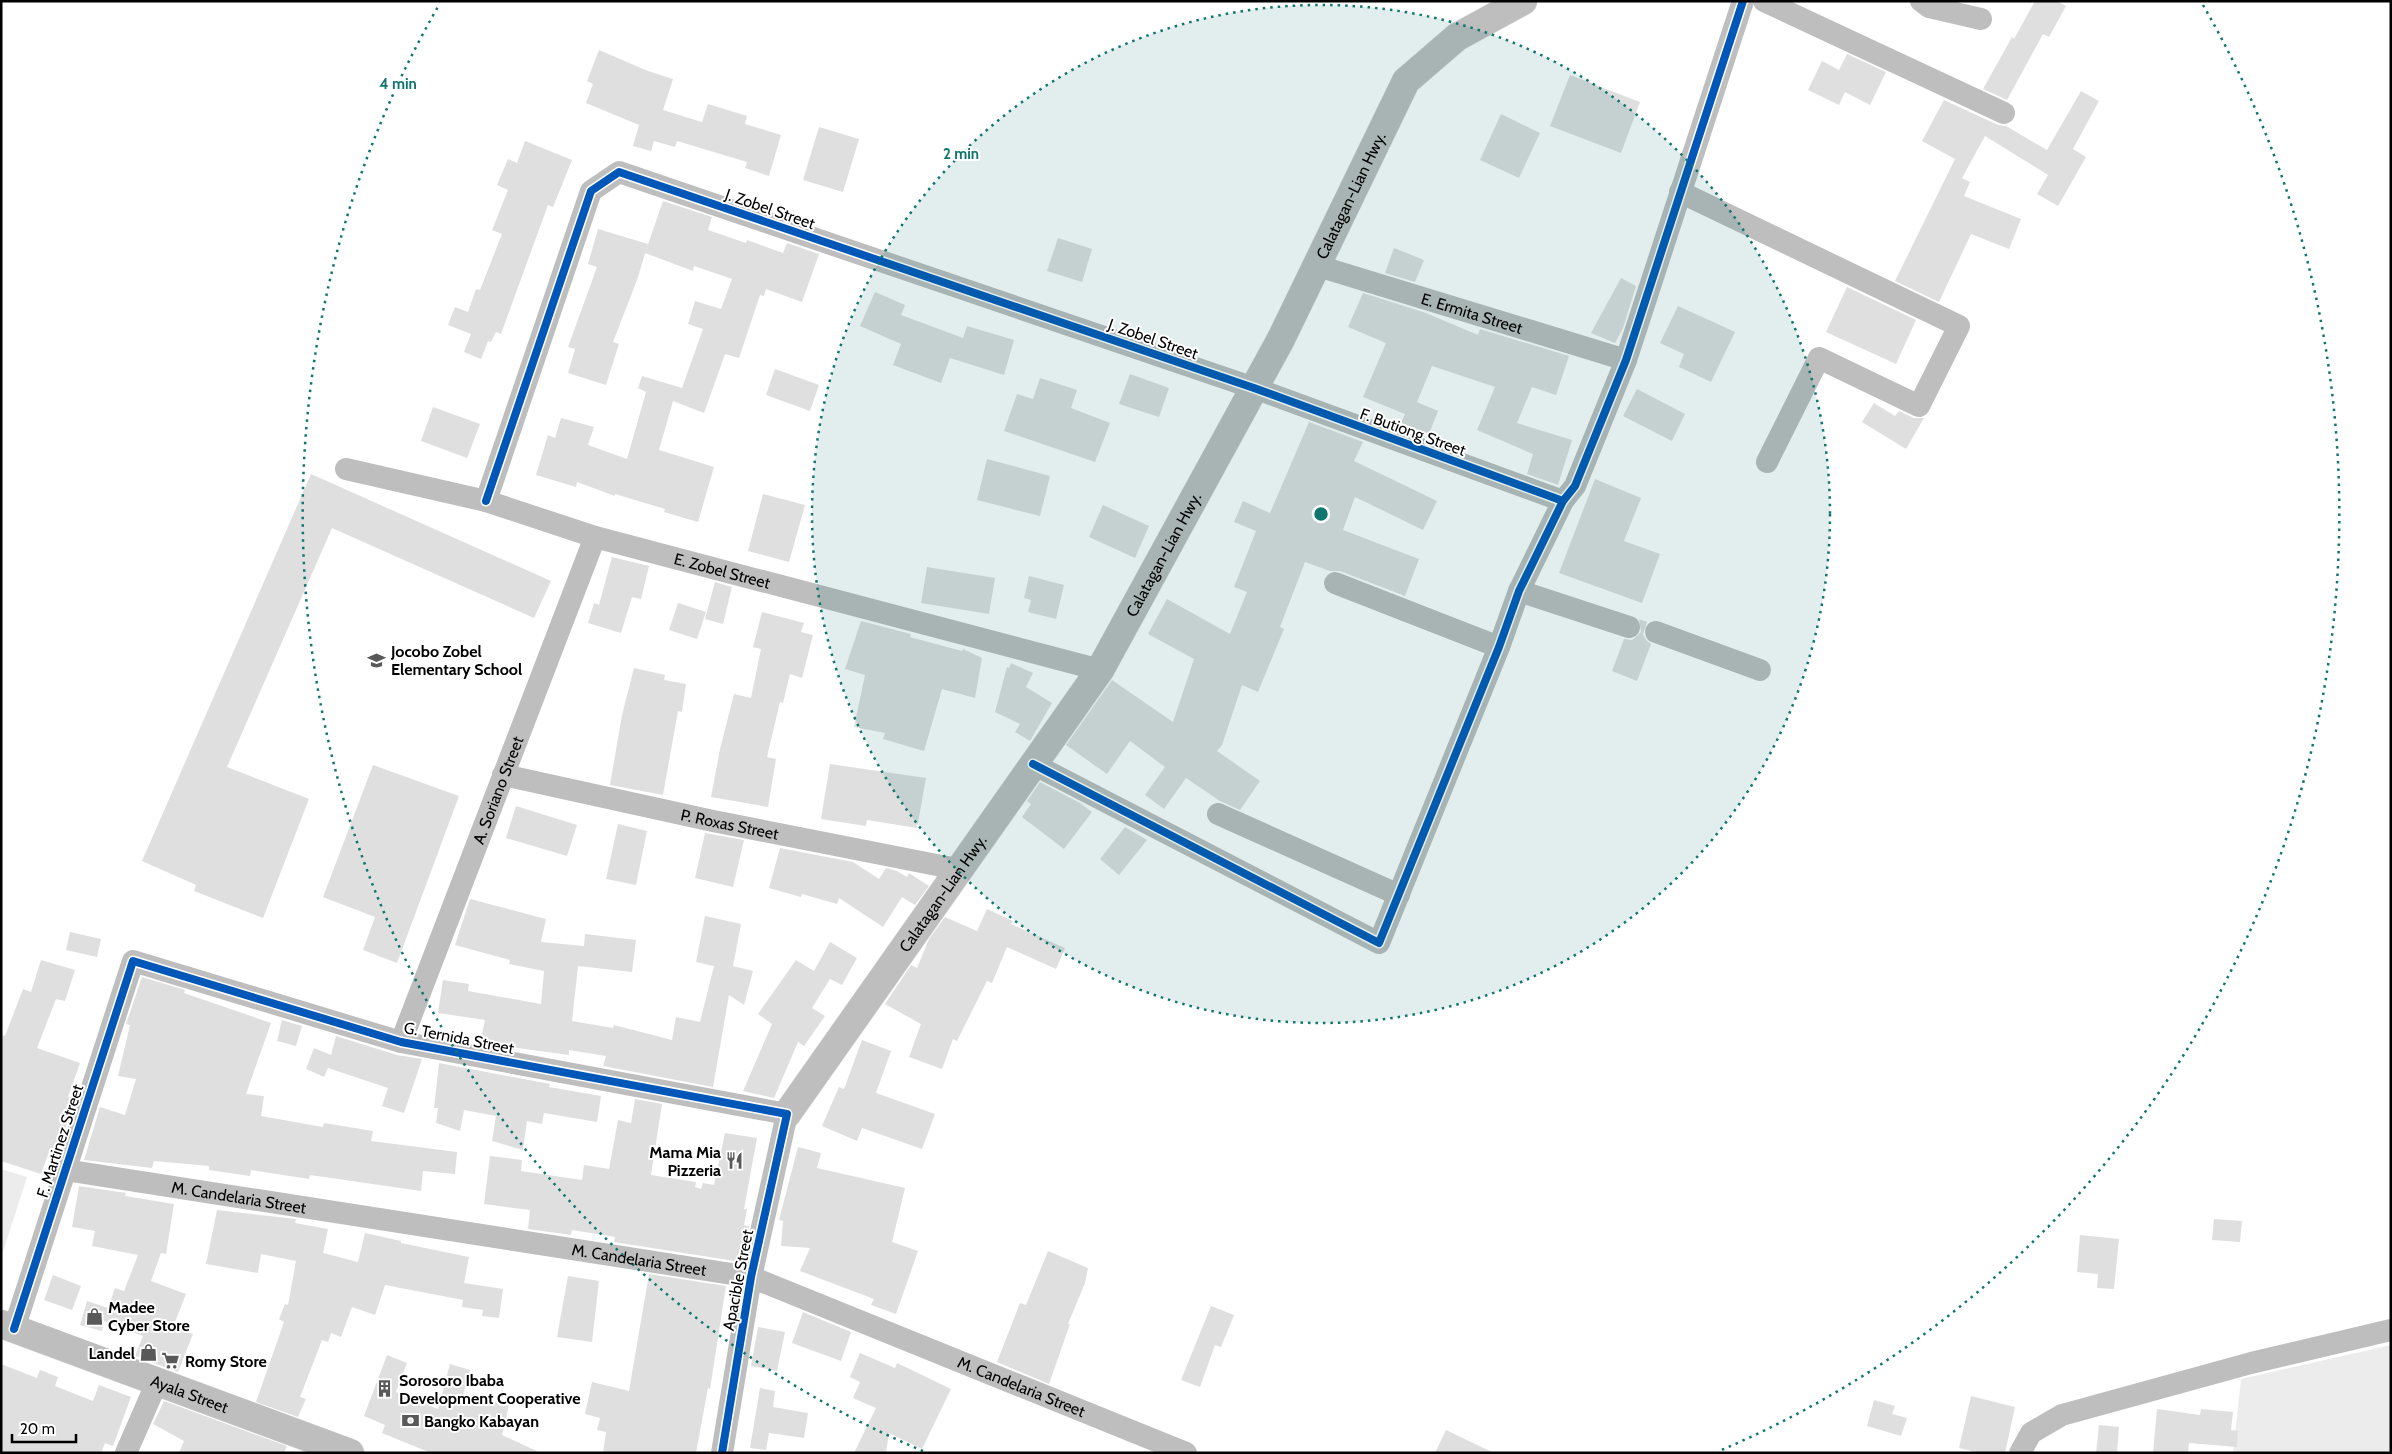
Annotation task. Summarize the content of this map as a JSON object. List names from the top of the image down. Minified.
{"streets":{"main road":["Calatagan-Lian Hwy.","Ayala Street"],"street":["J. Zobel Street","E. Ermita Street","F. Butiong Street","E. Zobel Street","A. Soriano Street","P. Roxas Street","G. Ternida Street","F. Martinez Street","M. Candelaria Street","Apacible Street"]},"crossings":[["Calatagan-Lian Hwy.","J. Zobel Street"],["Calatagan-Lian Hwy.","E. Ermita Street"],["Calatagan-Lian Hwy.","F. Butiong Street"],["Calatagan-Lian Hwy.","E. Zobel Street"],["Calatagan-Lian Hwy.","P. Roxas Street"],["Calatagan-Lian Hwy.","G. Ternida Street"],["Calatagan-Lian Hwy.","Apacible Street"],["J. Zobel Street","F. Butiong Street"],["J. Zobel Street","E. Zobel Street"],["E. Zobel Street","A. Soriano Street"],["A. Soriano Street","P. Roxas Street"],["A. Soriano Street","G. Ternida Street"],["G. Ternida Street","F. Martinez Street"],["G. Ternida Street","Apacible Street"],["F. Martinez Street","M. Candelaria Street"],["F. Martinez Street","Ayala Street"],["M. Candelaria Street","Apacible Street"]],"places":{"school or university":["Jocobo Zobel Elementary School"],"restaurant":["Mama Mia Pizzeria"],"shop":["Madee Cyber Store","Landel"],"supermarket":["Romy Store"],"building":["Sorosoro Ibaba Development Cooperative"],"bank":["Bangko Kabayan"]},"scale_bar":"20 m","rings":["4 min","2 min"]}
